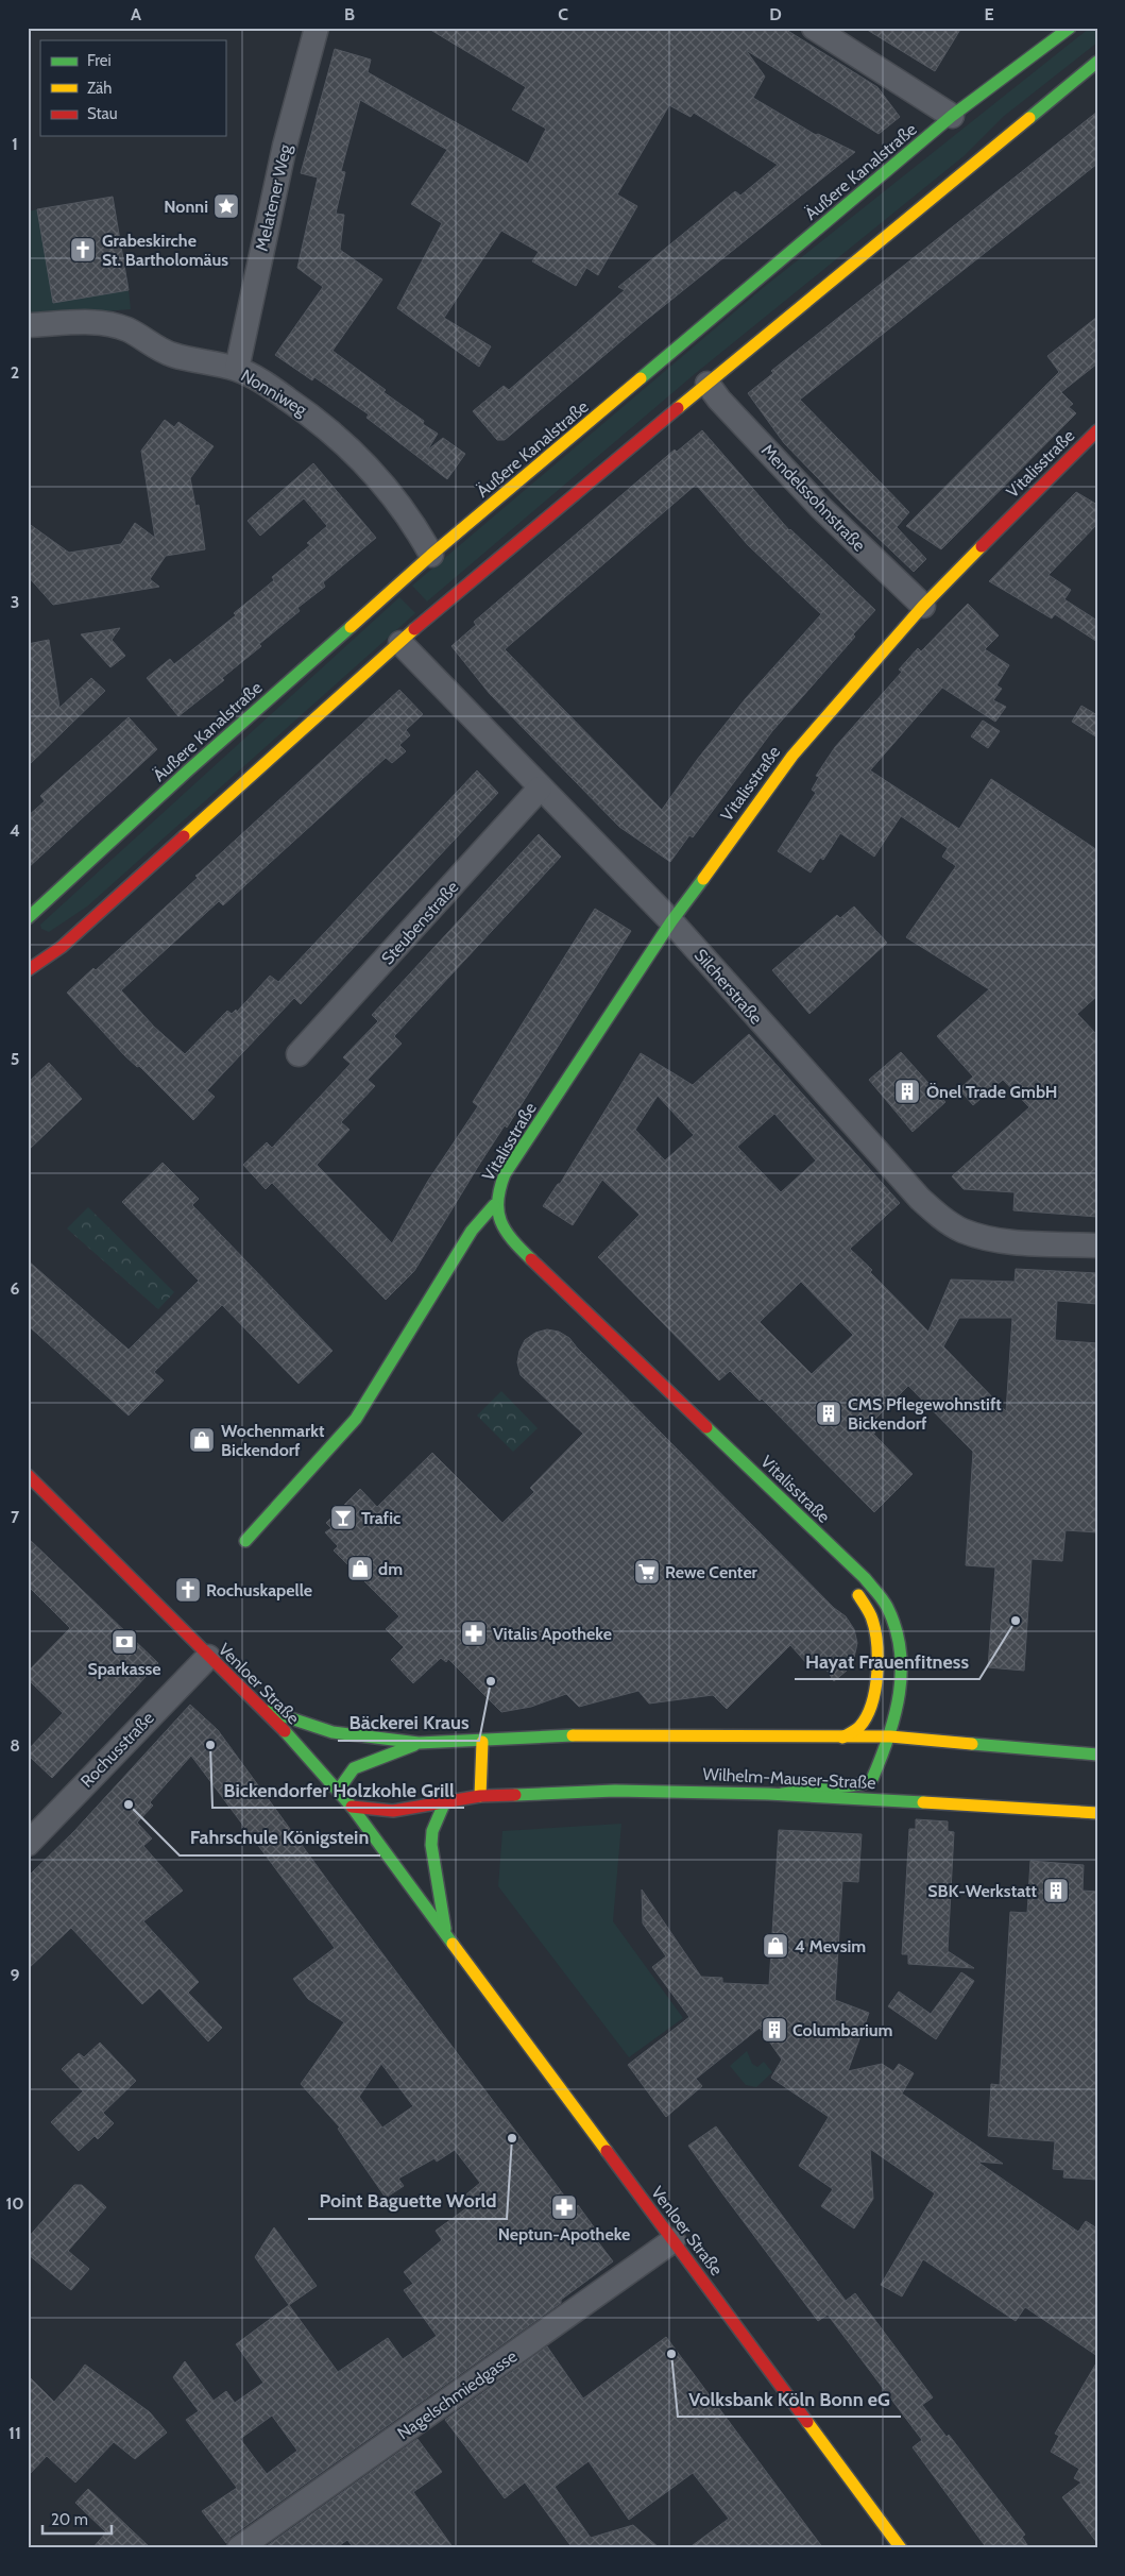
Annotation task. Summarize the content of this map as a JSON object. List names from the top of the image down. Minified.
{"streets":{"street":["Äußere Kanalstraße","Melatener Weg","Nonniweg","Vitalisstraße","Mendelssohnstraße","Steubenstraße","Silcherstraße","Venloer Straße","Rochusstraße","Wilhelm-Mauser-Straße","Nagelschmiedgasse"]},"crossings":[["Äußere Kanalstraße","Nonniweg"],["Melatener Weg","Nonniweg"],["Vitalisstraße","Mendelssohnstraße"],["Vitalisstraße","Silcherstraße"],["Vitalisstraße","Wilhelm-Mauser-Straße"],["Steubenstraße","Silcherstraße"],["Venloer Straße","Rochusstraße"],["Venloer Straße","Wilhelm-Mauser-Straße"],["Venloer Straße","Nagelschmiedgasse"]],"places":{"place":["Nonni"],"church":["Grabeskirche St. Bartholomäus","Rochuskapelle"],"building":["Önel Trade GmbH","CMS Pflegewohnstift Bickendorf","SBK-Werkstatt","Columbarium"],"shop":["Wochenmarkt Bickendorf","dm","4 Mevsim"],"bar":["Trafic"],"supermarket":["Rewe Center"],"other":["Hayat Frauenfitness","Bäckerei Kraus","Bickendorfer Holzkohle Grill","Fahrschule Königstein","Point Baguette World","Volksbank Köln Bonn eG"],"pharmacy":["Vitalis Apotheke","Neptun-Apotheke"],"bank":["Sparkasse"]},"legend":["Frei","Zäh","Stau"],"scale_bar":"20 m","grid":{"columns":["A","B","C","D","E"],"rows":["1","2","3","4","5","6","7","8","9","10","11"]}}
